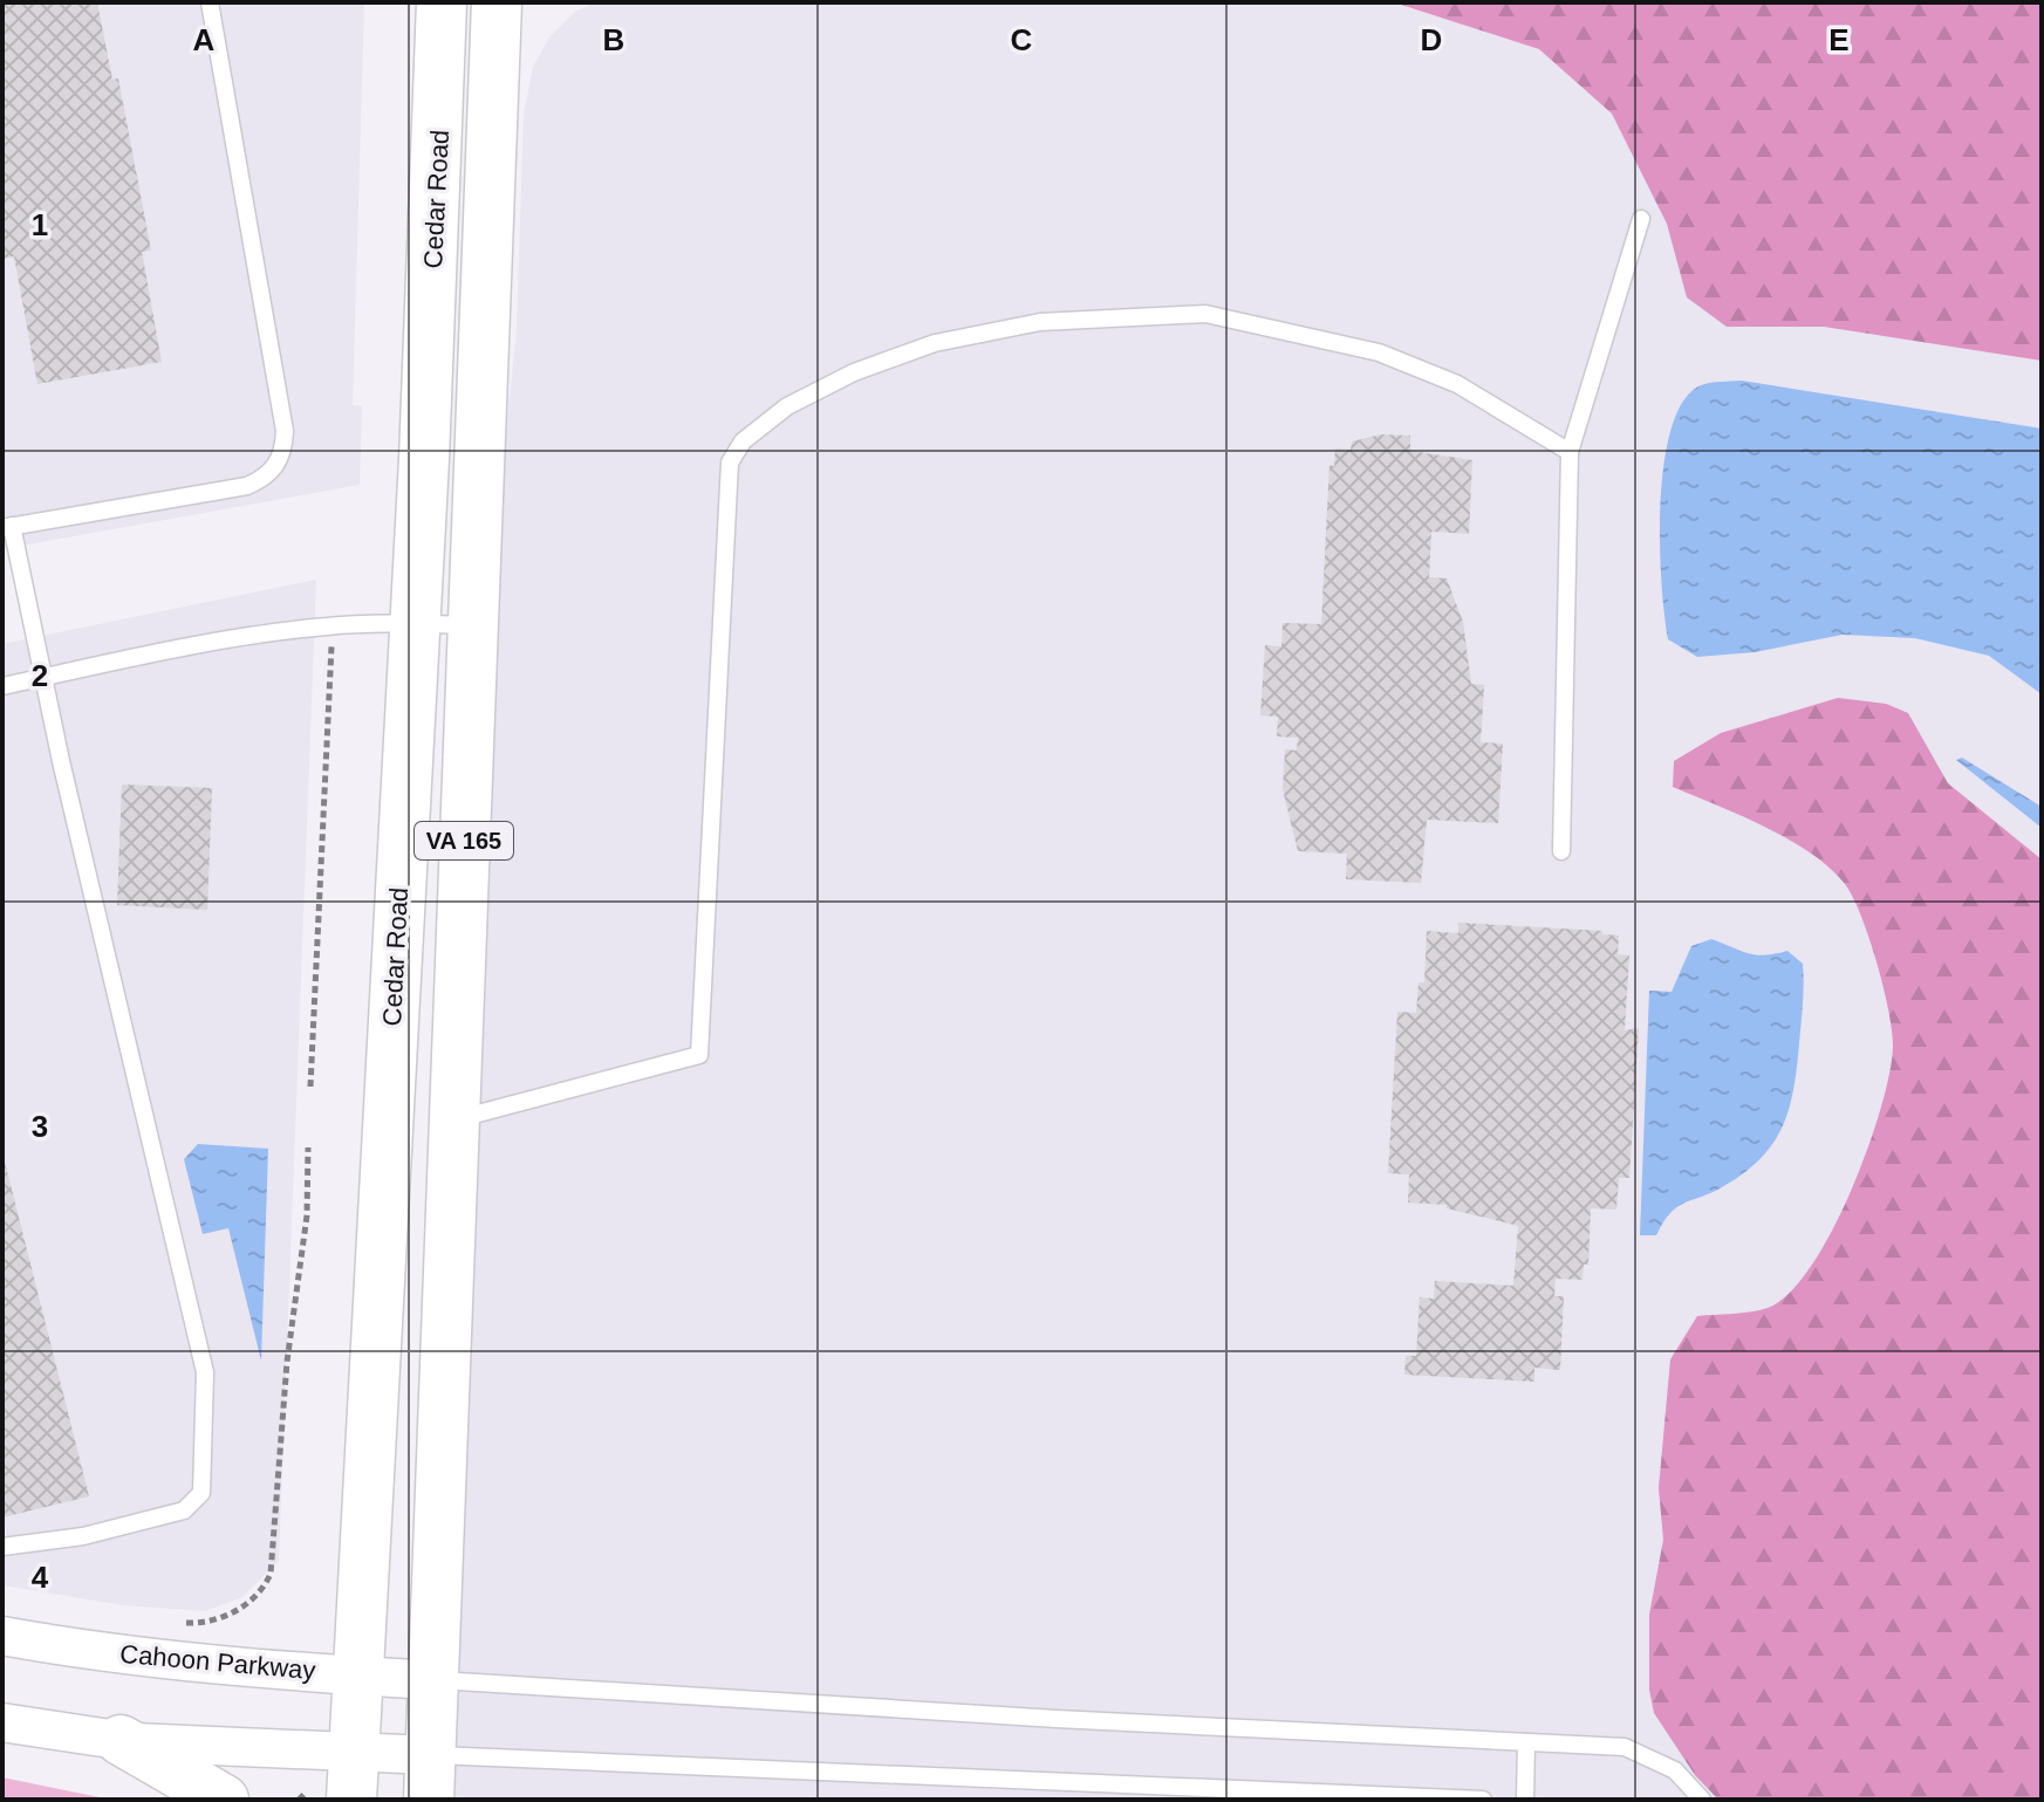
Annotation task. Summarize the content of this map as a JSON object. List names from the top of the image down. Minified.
{"streets":{"main road":["Cedar Road","VA 165"],"street":["Cahoon Parkway"]},"crossings":[["Cedar Road","Cahoon Parkway"]],"grid":{"columns":["A","B","C","D","E"],"rows":["1","2","3","4"]}}
